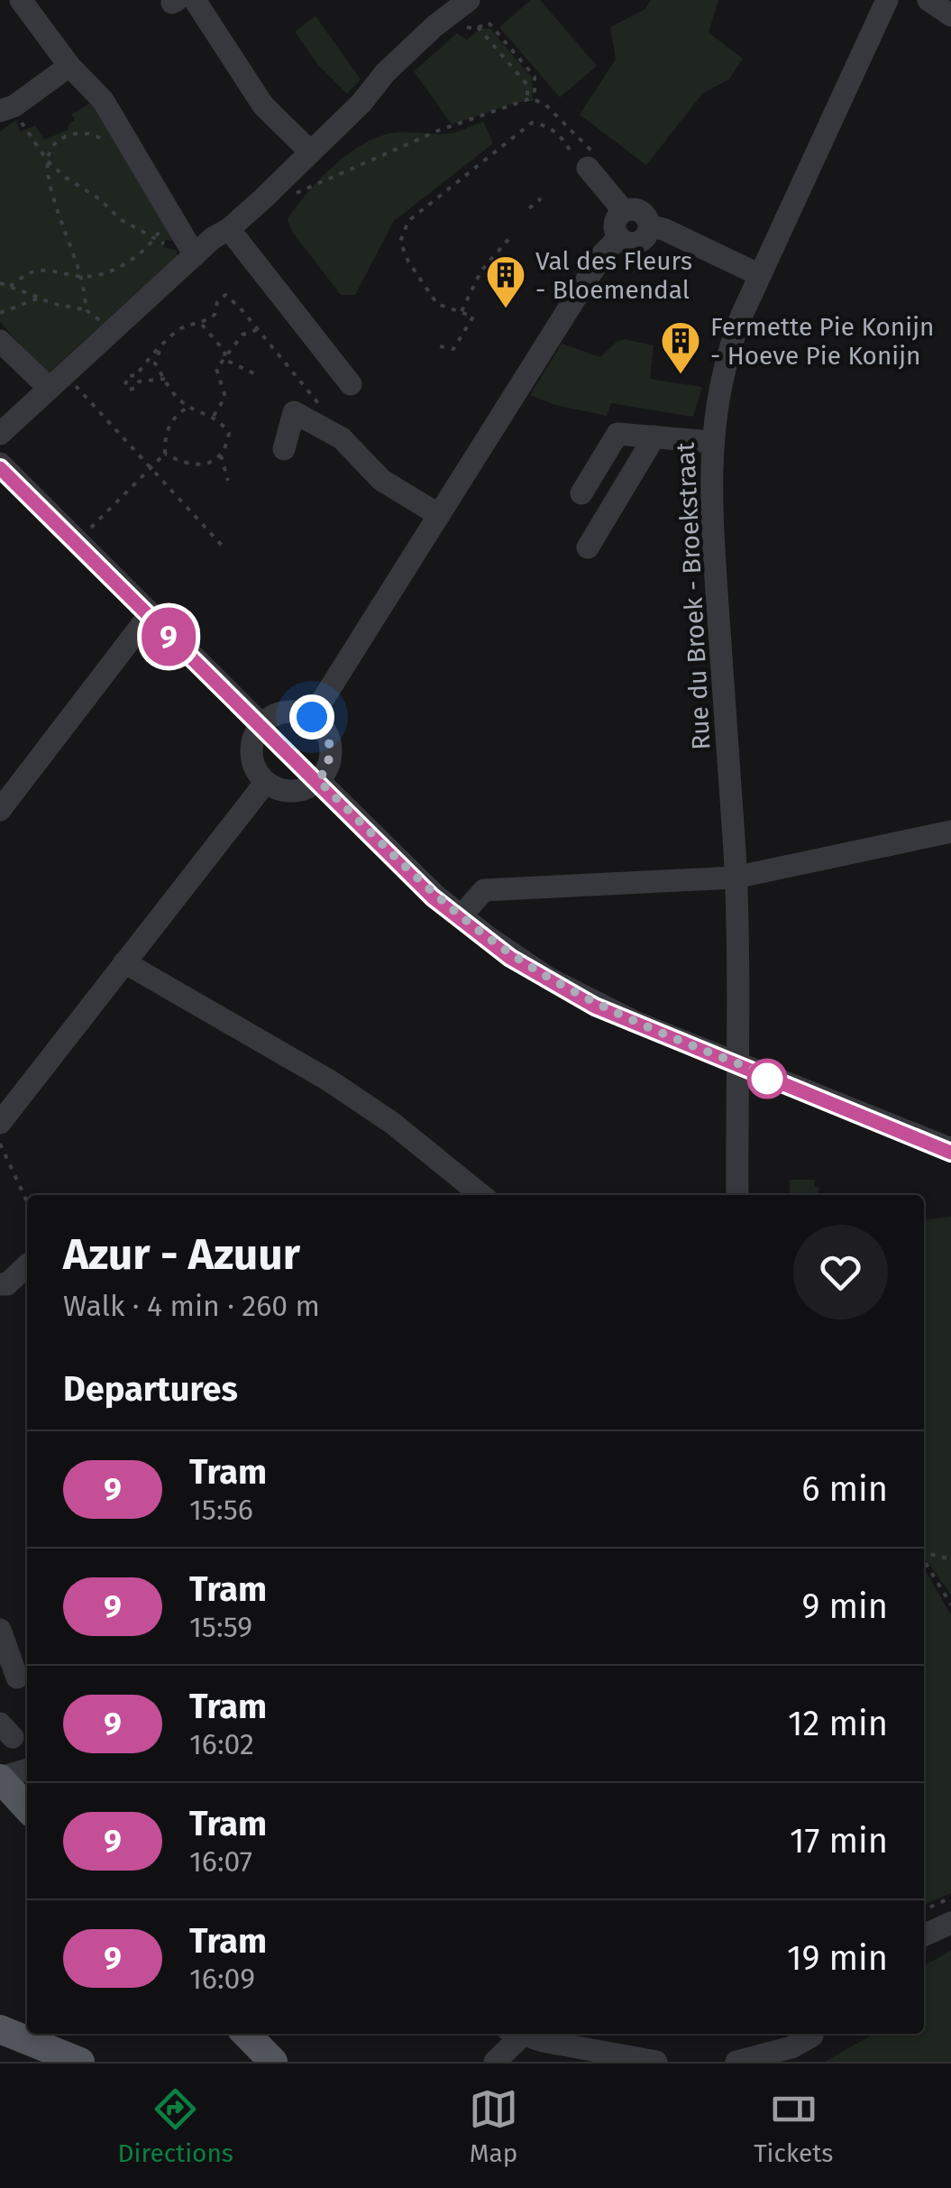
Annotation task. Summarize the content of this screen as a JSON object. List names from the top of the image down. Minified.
{"streets":{"street":["Rue du Broek - Broekstraat"]},"places":{"building":["Val des Fleurs - Bloemendal","Fermette Pie Konijn - Hoeve Pie Konijn"]},"lines":["tram line 9"],"page":{"on_map":"9","heading":[["Azur - Azuur","Walk · 4 min · 260 m"],"Departures"],"list":[{"mark":"9","name":"Tram","note":"15:56","value":"6 min"},{"mark":"9","name":"Tram","note":"15:59","value":"9 min"},{"mark":"9","name":"Tram","note":"16:02","value":"12 min"},{"mark":"9","name":"Tram","note":"16:07","value":"17 min"},{"mark":"9","name":"Tram","note":"16:09","value":"19 min"}],"tabs":["Directions","Map","Tickets"]}}
